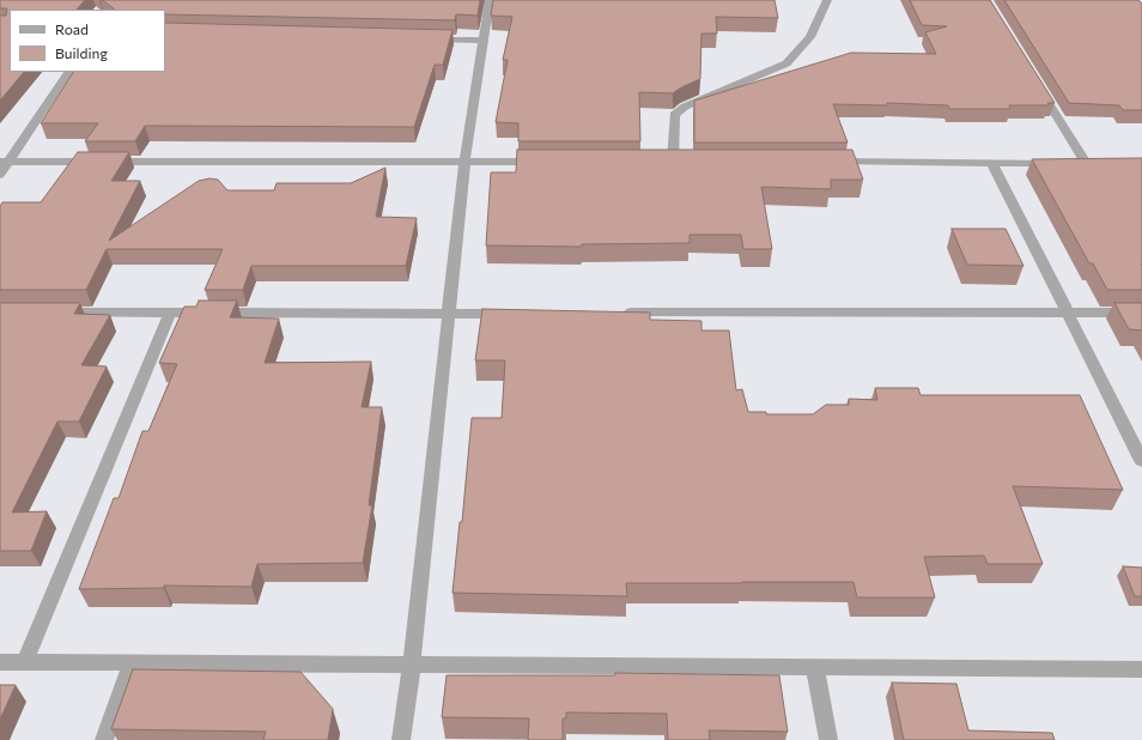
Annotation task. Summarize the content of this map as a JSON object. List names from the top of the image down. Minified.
{"legend":["Road","Building"]}
